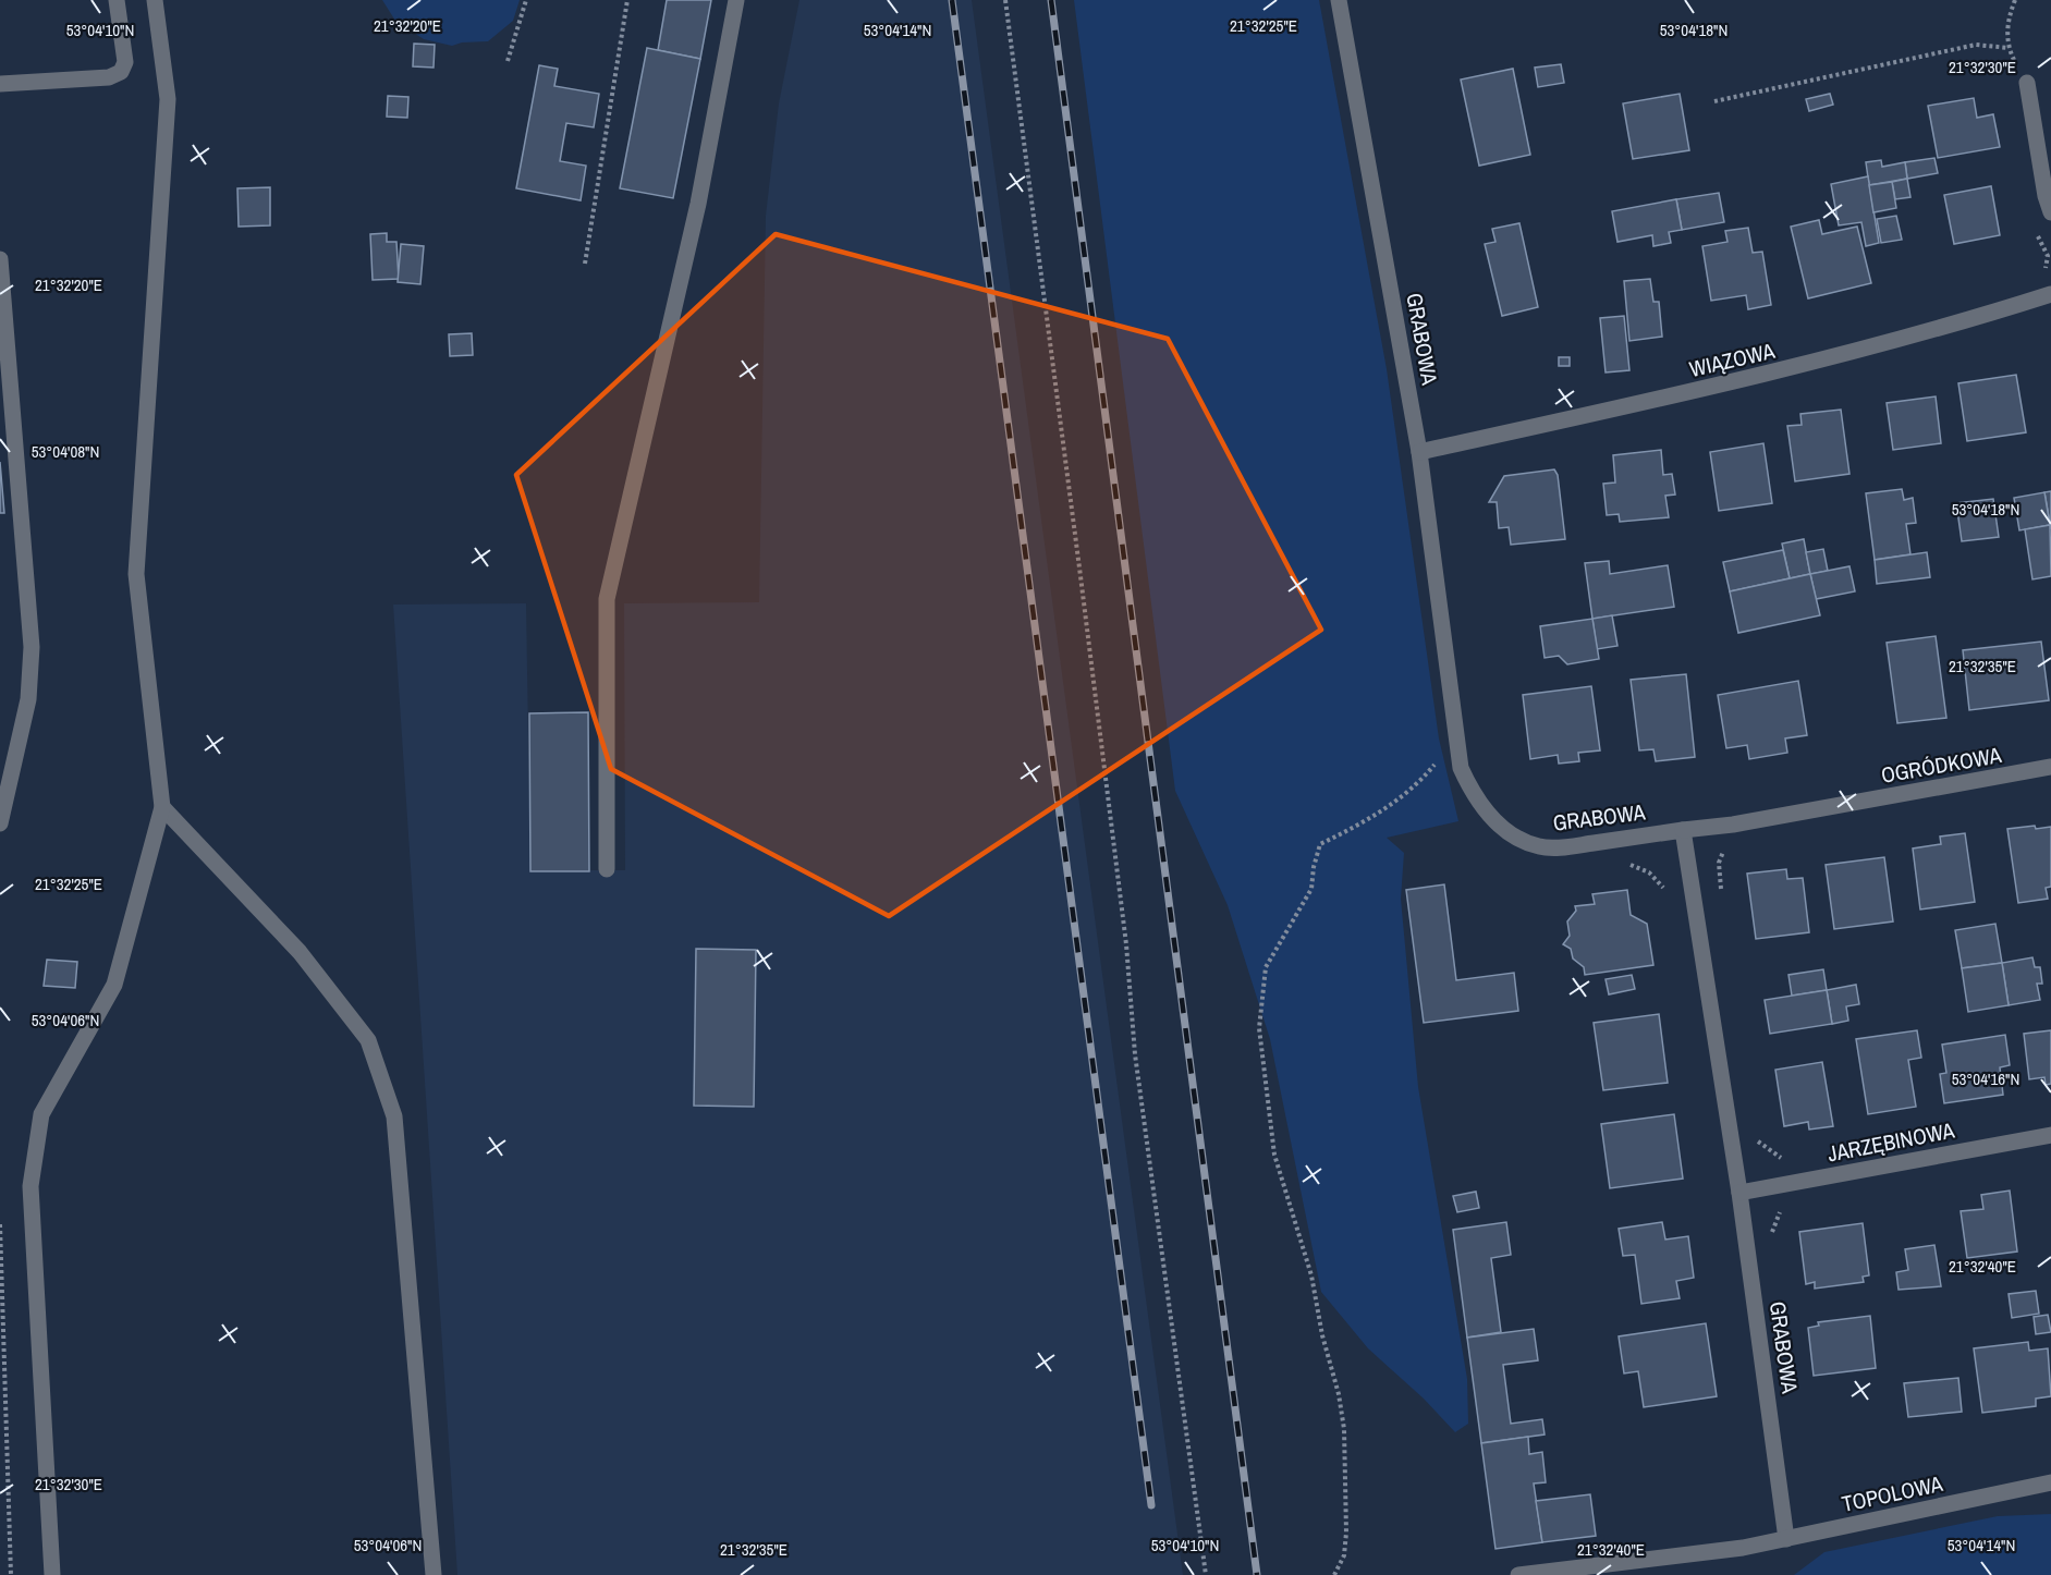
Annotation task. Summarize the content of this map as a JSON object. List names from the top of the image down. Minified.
{"streets":{"street":["GRABOWA","WIĄZOWA","OGRÓDKOWA","JARZĘBINOWA","TOPOLOWA"]},"crossings":[["GRABOWA","WIĄZOWA"],["GRABOWA","OGRÓDKOWA"],["GRABOWA","JARZĘBINOWA"],["GRABOWA","TOPOLOWA"]],"coordinates":["21°32'25\"E","21°32'20\"E","53°04'10\"N","53°04'14\"N","53°04'18\"N","21°32'30\"E","53°04'08\"N","21°32'35\"E","53°04'06\"N","53°04'16\"N","21°32'40\"E"]}
